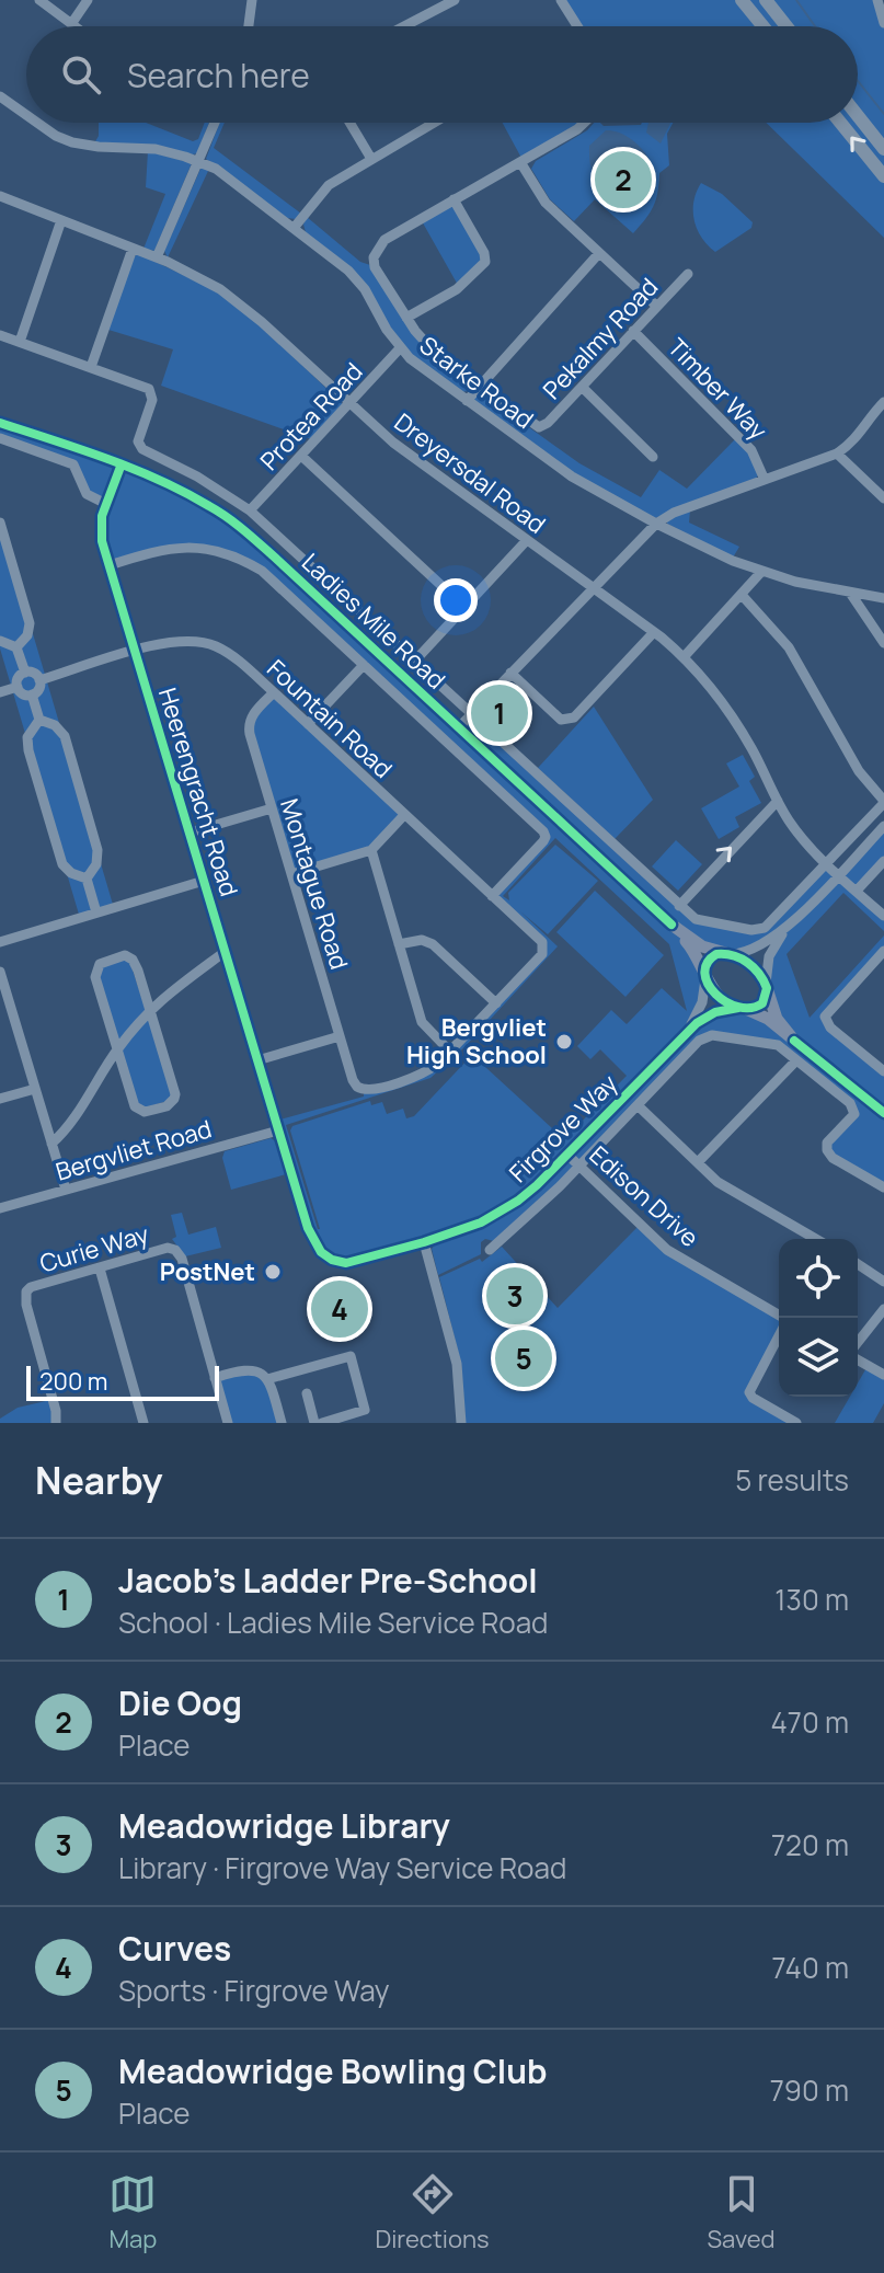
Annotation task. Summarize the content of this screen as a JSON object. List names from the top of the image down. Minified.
{"streets":{"main road":["Ladies Mile Road"],"street":["Pekalmy Road","Starke Road","Timber Way","Protea Road","Dreyersdal Road","Fountain Road","Heerengracht Road","Montague Road","Firgrove Way","Bergvliet Road","Edison Drive","Curie Way"]},"crossings":[["Pekalmy Road","Timber Way"],["Starke Road","Protea Road"],["Protea Road","Dreyersdal Road"],["Ladies Mile Road","Heerengracht Road"],["Ladies Mile Road","Firgrove Way"],["Fountain Road","Heerengracht Road"],["Fountain Road","Montague Road"],["Heerengracht Road","Firgrove Way"],["Heerengracht Road","Bergvliet Road"],["Firgrove Way","Bergvliet Road"],["Firgrove Way","Edison Drive"]],"places":["Bergvliet High School","PostNet"],"scale_bar":"200 m","page":{"search":"Search here","pins":["2","1","3","4","5"],"scale":"200 m","heading":["Nearby","5 results"],"list":[{"mark":"1","name":"Jacob's Ladder Pre-School","note":"School · Ladies Mile Service Road","value":"130 m"},{"mark":"2","name":"Die Oog","note":"Place","value":"470 m"},{"mark":"3","name":"Meadowridge Library","note":"Library · Firgrove Way Service Road","value":"720 m"},{"mark":"4","name":"Curves","note":"Sports · Firgrove Way","value":"740 m"},{"mark":"5","name":"Meadowridge Bowling Club","note":"Place","value":"790 m"}],"nav":["Map","Directions","Saved"]}}
